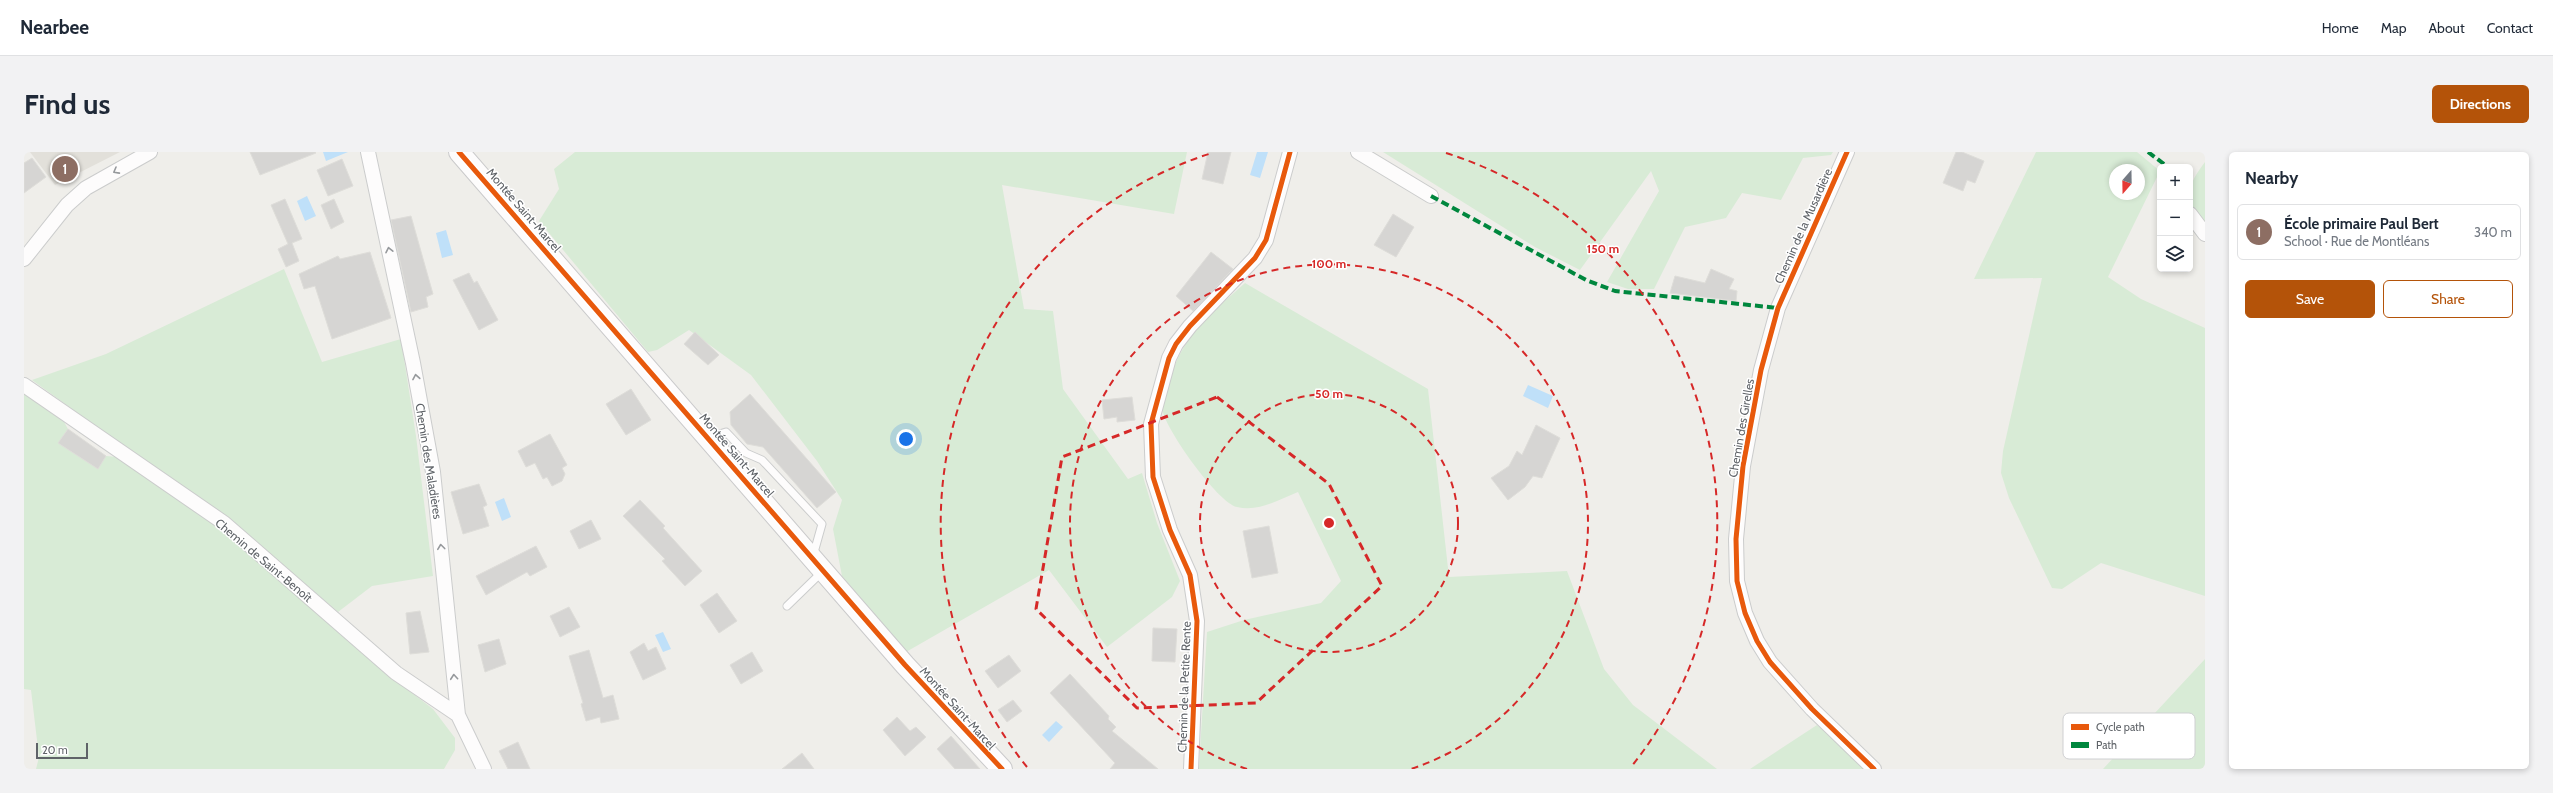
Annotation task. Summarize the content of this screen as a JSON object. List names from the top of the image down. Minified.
{"streets":{"main road":["Montée Saint-Marcel"],"street":["Chemin de la Musardière","Chemin des Girelles","Chemin des Maladières","Chemin de Saint-Benoît","Chemin de la Petite Rente"]},"crossings":[["Chemin de la Musardière","Chemin des Girelles"],["Chemin des Maladières","Chemin de Saint-Benoît"]],"one_way":["Chemin des Maladières"],"legend":["Cycle path","Path"],"scale_bar":"20 m","north":"bottom","page":{"header":"Nearbee","nav":["Home","Map","About","Contact"],"buttons":["Directions",["Save","Share"]],"title":"Find us","heading":"Nearby","pins":"1","map_buttons":["+","−"],"list":[{"mark":"1","name":"École primaire Paul Bert","note":"School · Rue de Montléans","value":"340 m"}],"scale":"20 m"},"rings":["150 m","100 m","50 m"]}
